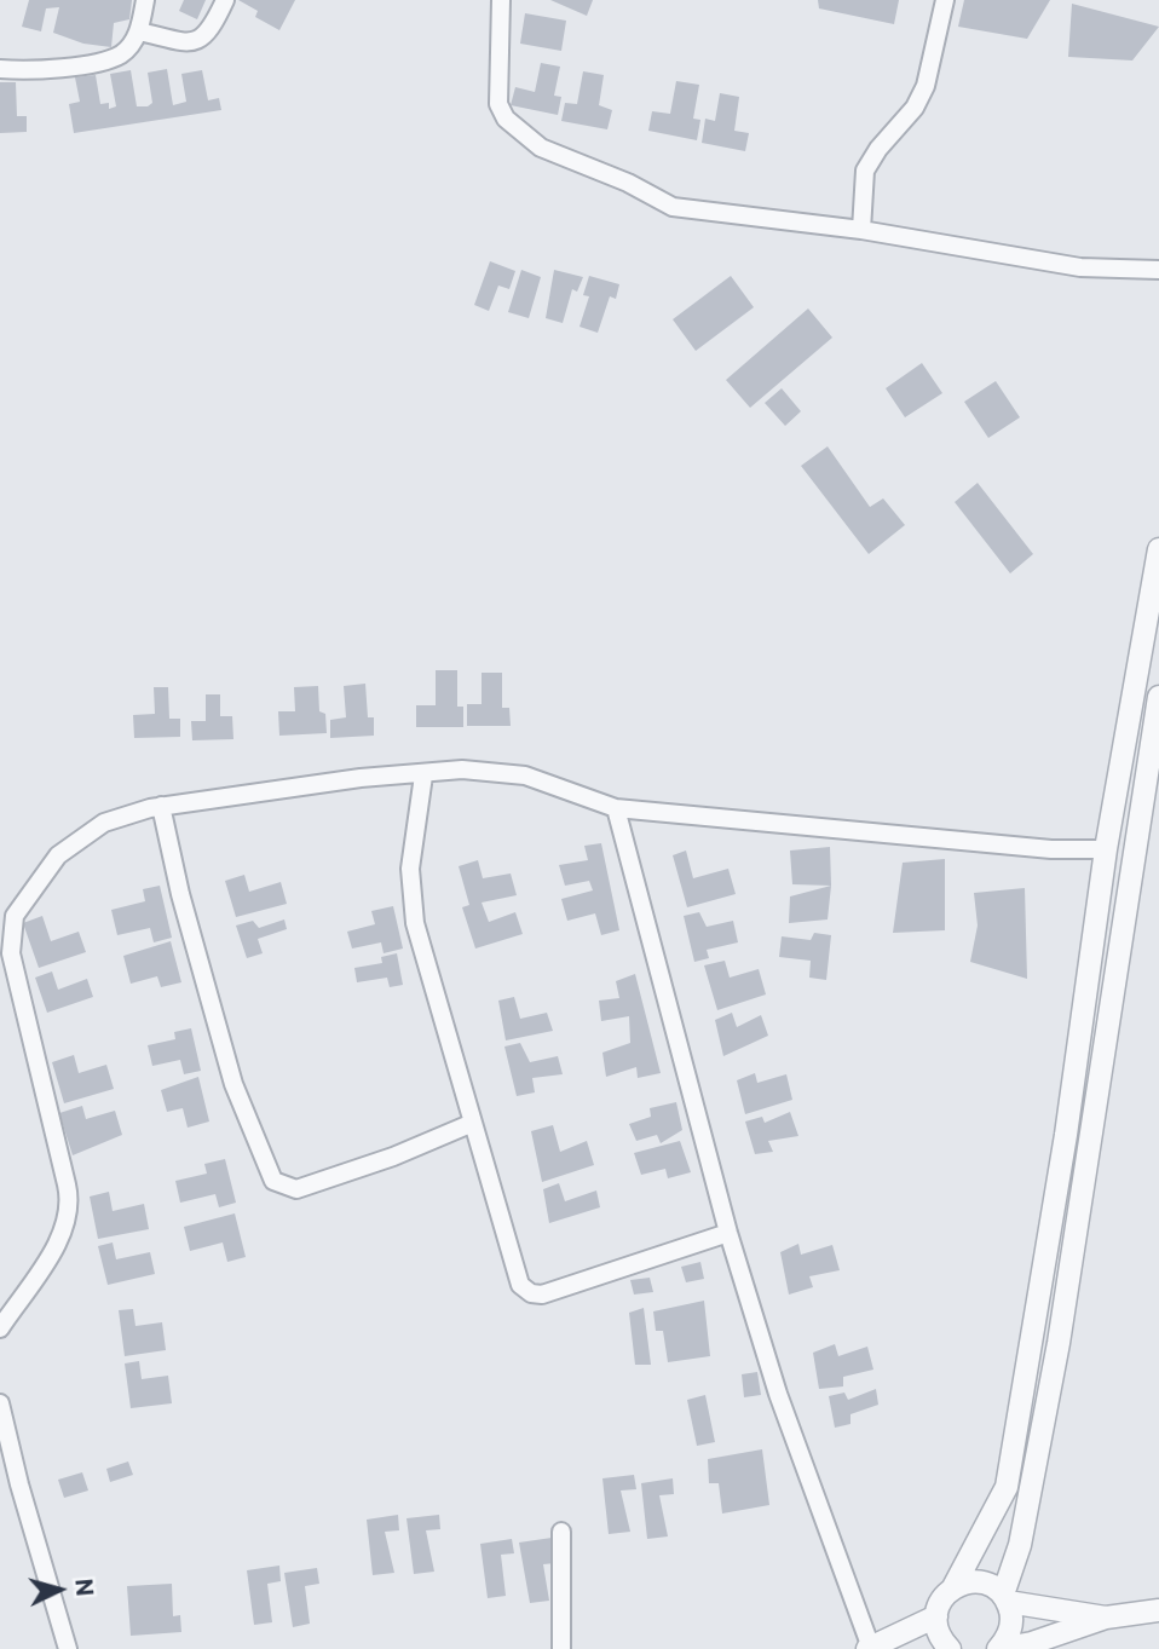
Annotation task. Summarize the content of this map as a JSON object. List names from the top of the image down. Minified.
{"north":"right"}
